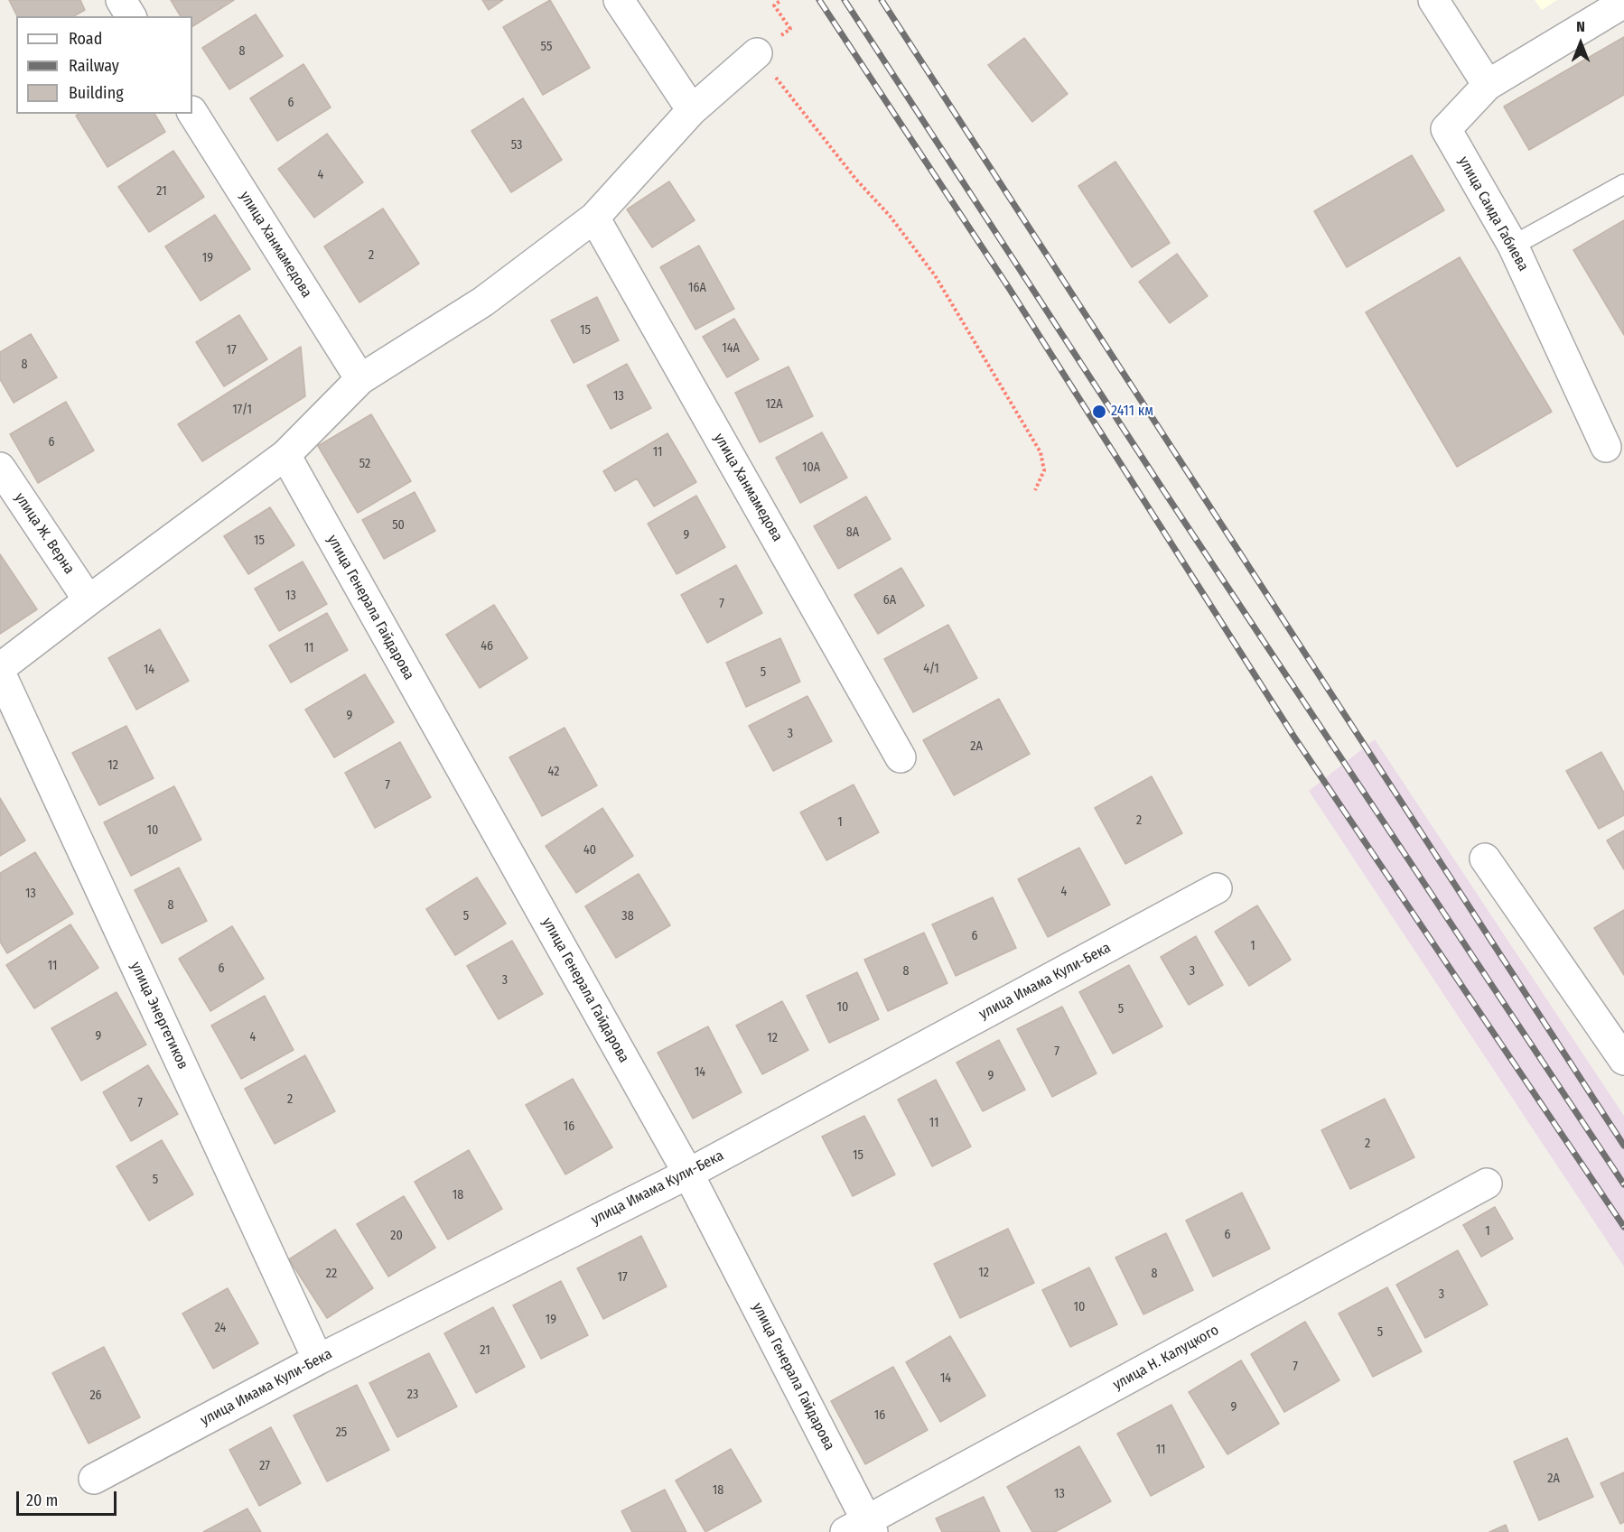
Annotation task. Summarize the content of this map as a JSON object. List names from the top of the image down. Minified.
{"streets":{"street":["улица Саида Габиева","улица Ханмамедова","улица Ж. Верна","улица Генерала Гайдарова","улица Имама Кули-Бека","улица Энергетиков","улица Н. Калуцкого"]},"crossings":[["улица Генерала Гайдарова","улица Имама Кули-Бека"],["улица Генерала Гайдарова","улица Н. Калуцкого"],["улица Имама Кули-Бека","улица Энергетиков"]],"places":["2411 км"],"house_numbers":["55","8","6","53","4","21","2","19","16А","15","14А","17","8","13","12А","17/1","6","11","52","10А","50","8А","9","15","13","6А","7","46","11","4/1","14","5","9","3","2А","12","42","7","2","1","10","40","4","13","8","5","38","6","1","11","6","8","3","3","10","5","9","4","12","7","14","9","2","7","11","16","2","15","5","18","1","6","20","12","22","8","17","3","10","19","24","5","21","7","14","23","26","9","16","25","11","27","2А","18","13"],"legend":["Road","Railway","Building"],"scale_bar":"20 m","north":"top"}
